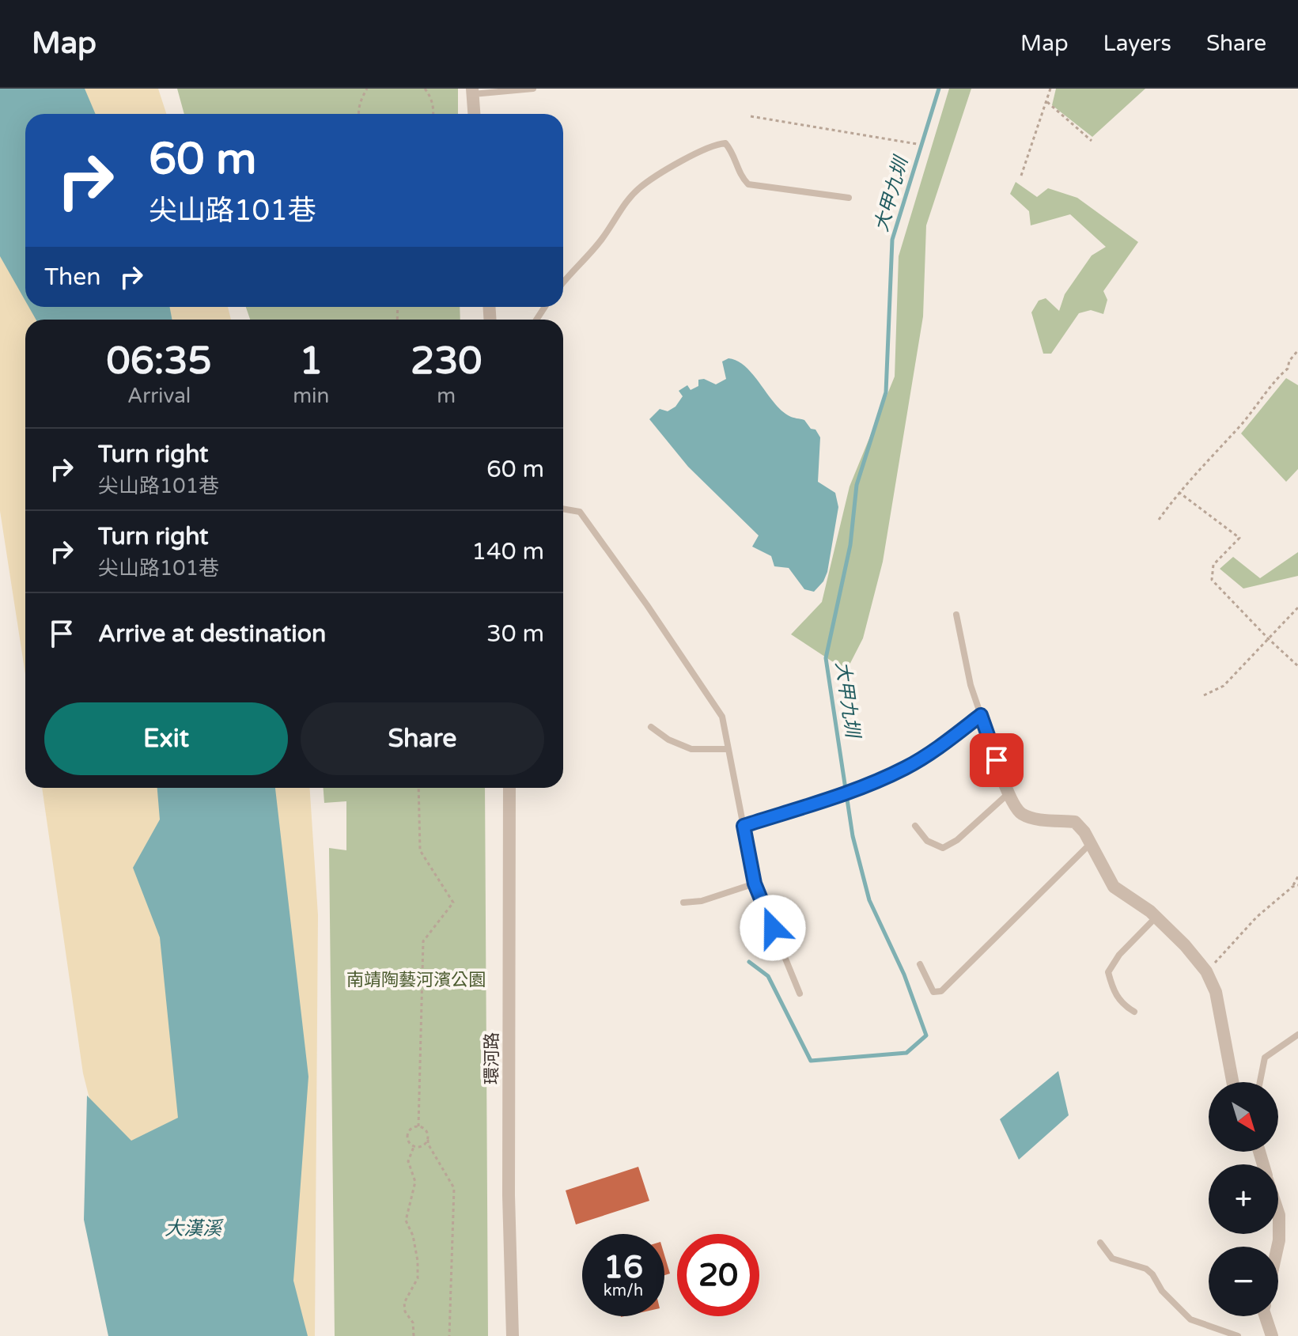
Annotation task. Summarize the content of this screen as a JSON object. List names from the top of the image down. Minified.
{"streets":{"street":["環河路"]},"water":["大甲九圳","大漢溪"],"parks":["南靖陶藝河濱公園"],"north":"bottom right","page":{"header":"Map","nav":["Map","Layers","Share"],"turn":["60 m","尖山路101巷"],"then":"Then","eta":["06:35","Arrival","1","min","230","m"],"list":[{"name":"Turn right","note":"尖山路101巷","value":"60 m"},{"name":"Turn right","note":"尖山路101巷","value":"140 m"},{"name":"Arrive at destination","value":"30 m"}],"buttons":["Exit","Share"],"map_buttons":["+","−"],"speed":"16 km/h","limit":"20"}}
